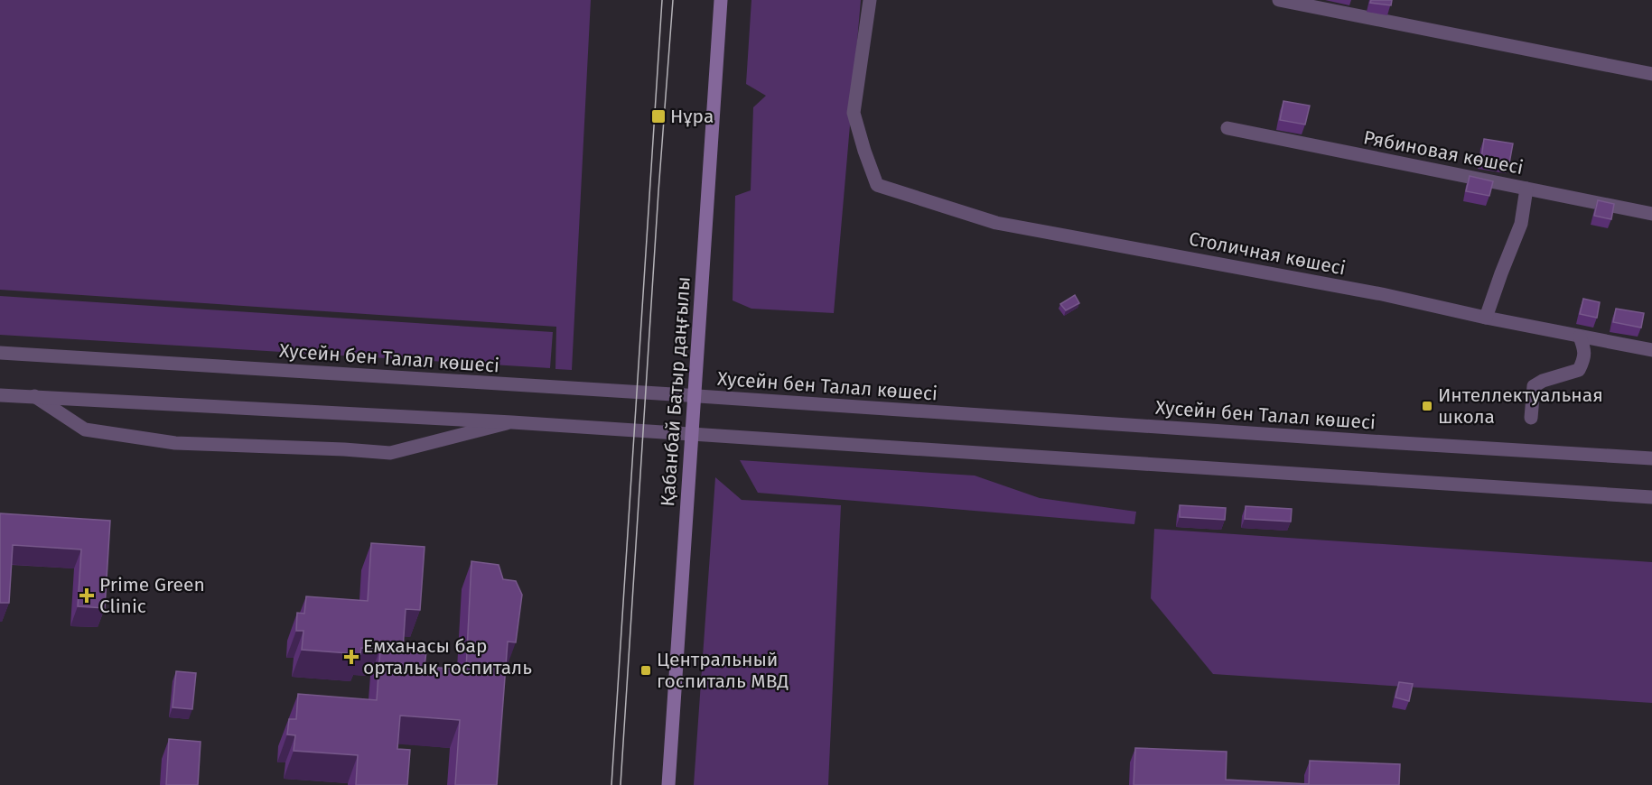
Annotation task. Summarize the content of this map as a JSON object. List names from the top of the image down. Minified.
{"streets":{"main road":["Қабанбай Батыр даңғылы"],"street":["Рябиновая көшесі","Столичная көшесі","Хусейн бен Талал көшесі"]},"crossings":[["Хусейн бен Талал көшесі","Қабанбай Батыр даңғылы"]],"places":{"transit":["Нұра","Интеллектуальная школа","Центральный госпиталь МВД"],"health":["Prime Green Clinic","Емханасы бар орталық госпиталь"]}}
